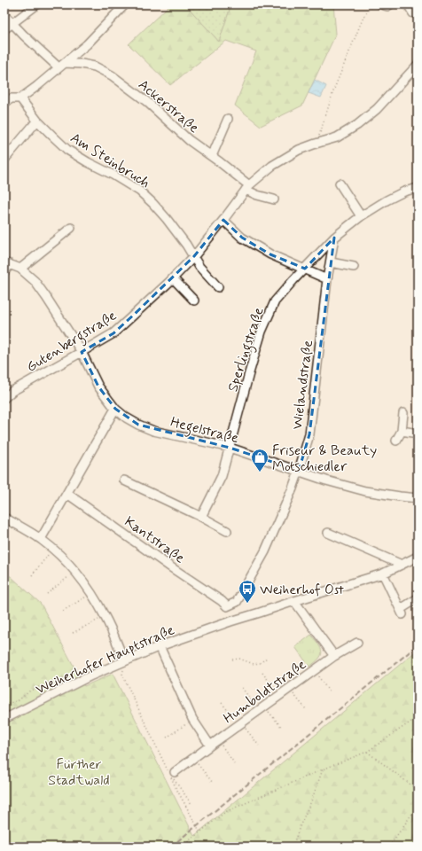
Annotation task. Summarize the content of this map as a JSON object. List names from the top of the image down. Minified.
{"streets":{"street":["Ackerstraße","Am Steinbruch","Gutenbergstraße","Sperlingstraße","Wielandstraße","Hegelstraße","Kantstraße","Weiherhofer Hauptstraße","Humboldtstraße"]},"crossings":[["Ackerstraße","Gutenbergstraße"],["Am Steinbruch","Gutenbergstraße"],["Gutenbergstraße","Hegelstraße"],["Sperlingstraße","Wielandstraße"],["Sperlingstraße","Hegelstraße"],["Wielandstraße","Hegelstraße"],["Wielandstraße","Kantstraße"]],"parks":["Fürther Stadtwald"],"places":{"shop":["Friseur & Beauty Motschiedler"],"bus stop":["Weiherhof Ost"]}}
